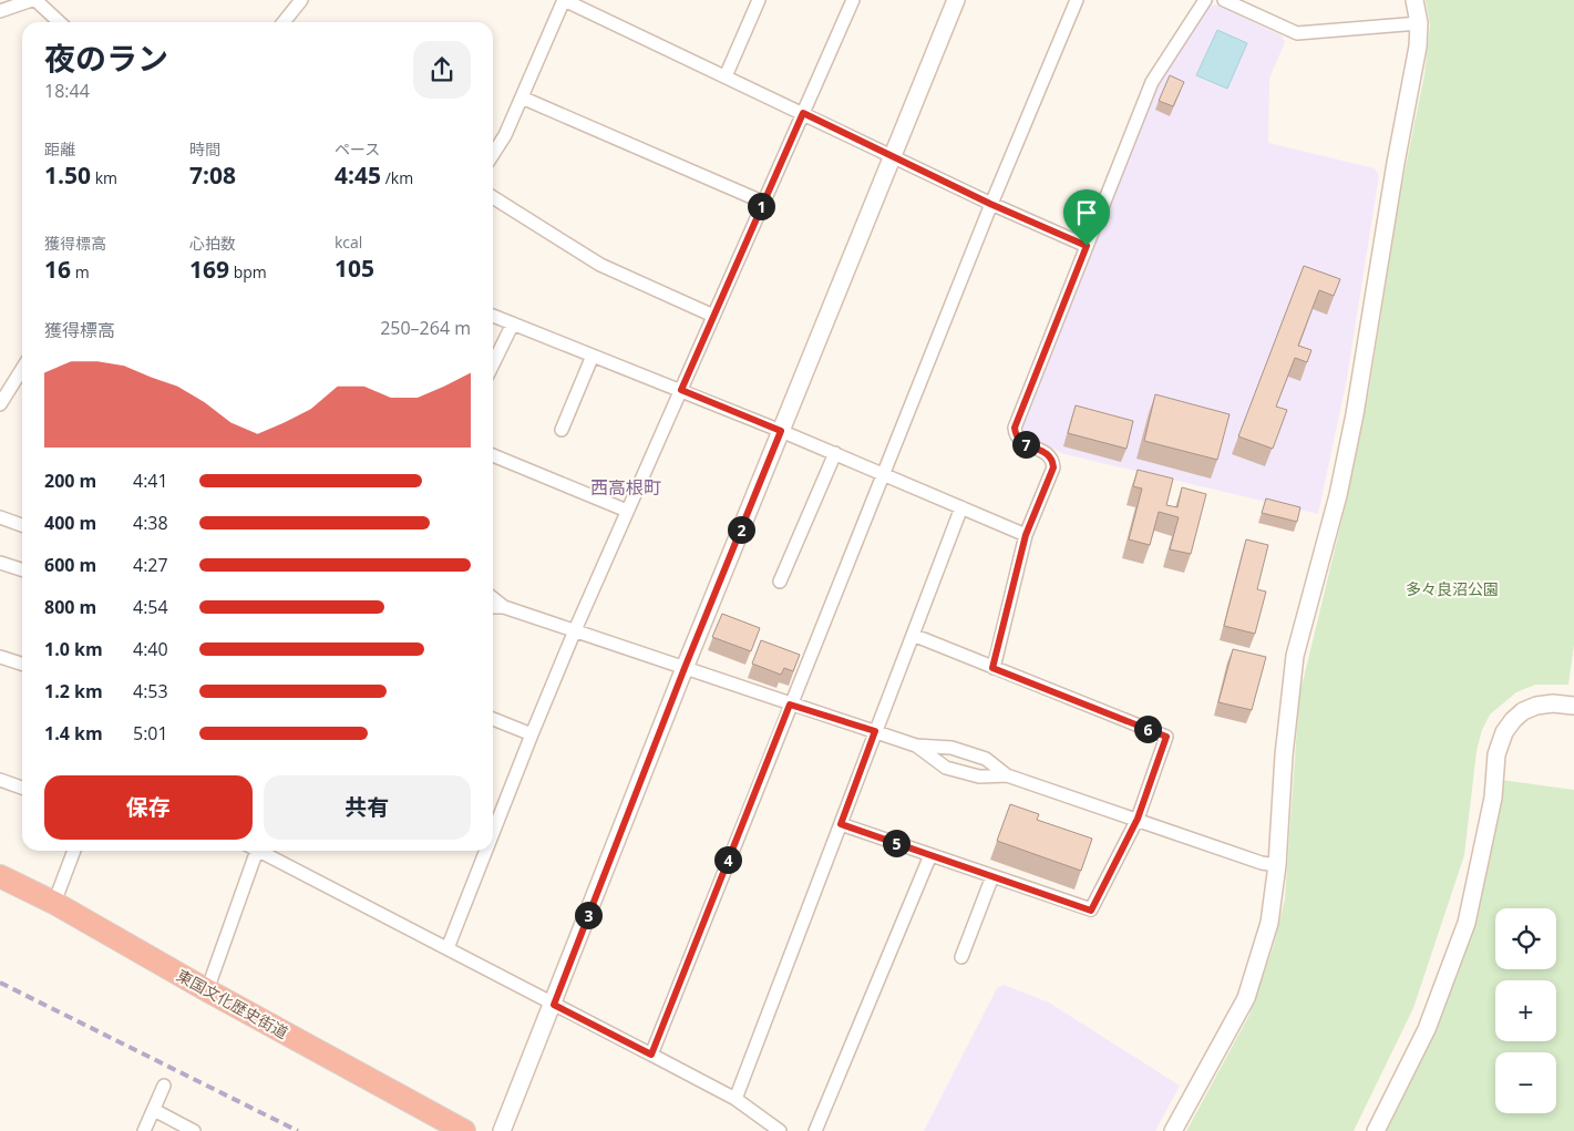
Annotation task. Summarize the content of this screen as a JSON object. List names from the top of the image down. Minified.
{"streets":{"highway":["東国文化歴史街道"]},"districts":["西高根町"],"parks":["多々良沼公園"],"page":{"heading":["夜のラン","18:44"],"stats":[["距離","1.50 km"],["時間","7:08"],["ペース","4:45 /km"],["獲得標高","16 m"],["心拍数","169 bpm"],["kcal","105"]],"pins":["1","7","2","6","5","4","3"],"chart":["獲得標高","250–264 m"],"list":[{"name":"200 m","note":"4:41"},{"name":"400 m","note":"4:38"},{"name":"600 m","note":"4:27"},{"name":"800 m","note":"4:54"},{"name":"1.0 km","note":"4:40"},{"name":"1.2 km","note":"4:53"},{"name":"1.4 km","note":"5:01"}],"buttons":["保存","共有"],"map_buttons":["+","−"]}}
